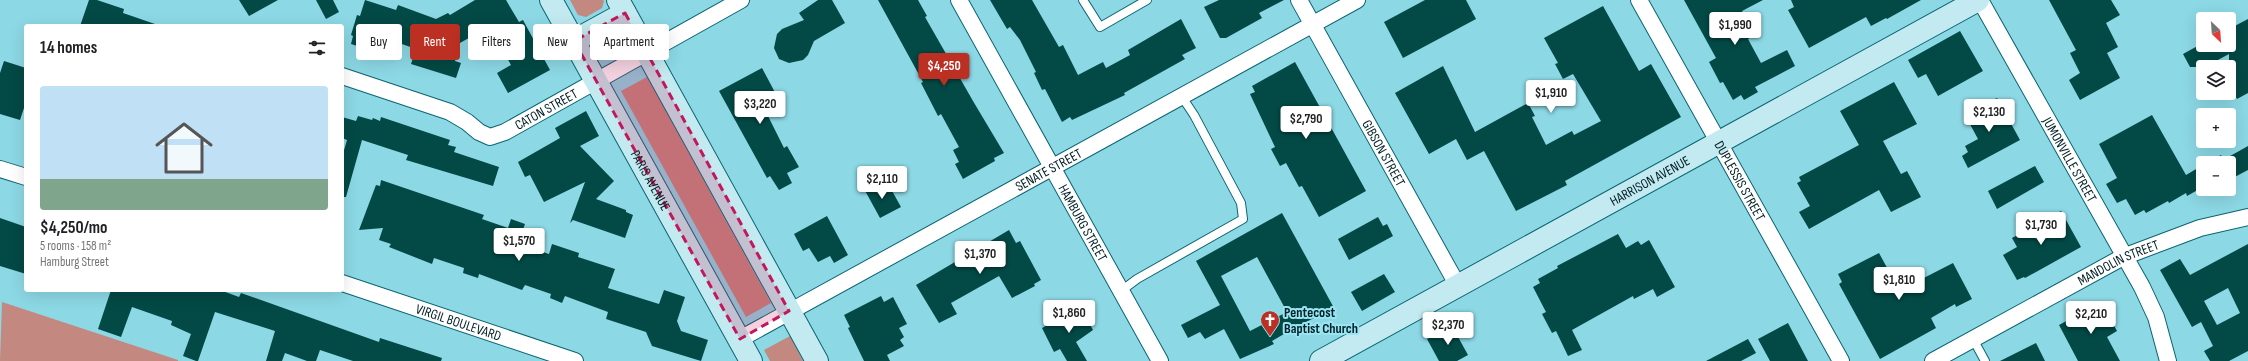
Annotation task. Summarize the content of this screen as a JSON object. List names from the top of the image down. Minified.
{"streets":{"street":["CATON STREET","GIBSON STREET","JUMONVILLE STREET","SENATE STREET","PARIS AVENUE","HARRISON AVENUE","DUPLESSIS STREET","HAMBURG STREET","MANDOLIN STREET","VIRGIL BOULEVARD"]},"crossings":[["CATON STREET","PARIS AVENUE"],["GIBSON STREET","SENATE STREET"],["GIBSON STREET","HARRISON AVENUE"],["JUMONVILLE STREET","HARRISON AVENUE"],["JUMONVILLE STREET","MANDOLIN STREET"],["SENATE STREET","PARIS AVENUE"],["SENATE STREET","HAMBURG STREET"],["HARRISON AVENUE","DUPLESSIS STREET"]],"places":{"church":["Pentecost Baptist Church"]},"north":"bottom right","page":{"map_buttons":["+","−"],"price":["$1,990","$4,250","$1,910","$3,220","$2,130","$2,790","$2,110","$1,730","$1,570","$1,370","$1,810","$1,860","$2,210","$2,370"],"chip":["Buy","Rent","Filters","New","Apartment"],"heading":"14 homes","list":[{"name":"$4,250/mo","note":"5 rooms · 158 m² · Hamburg Street"}]}}
